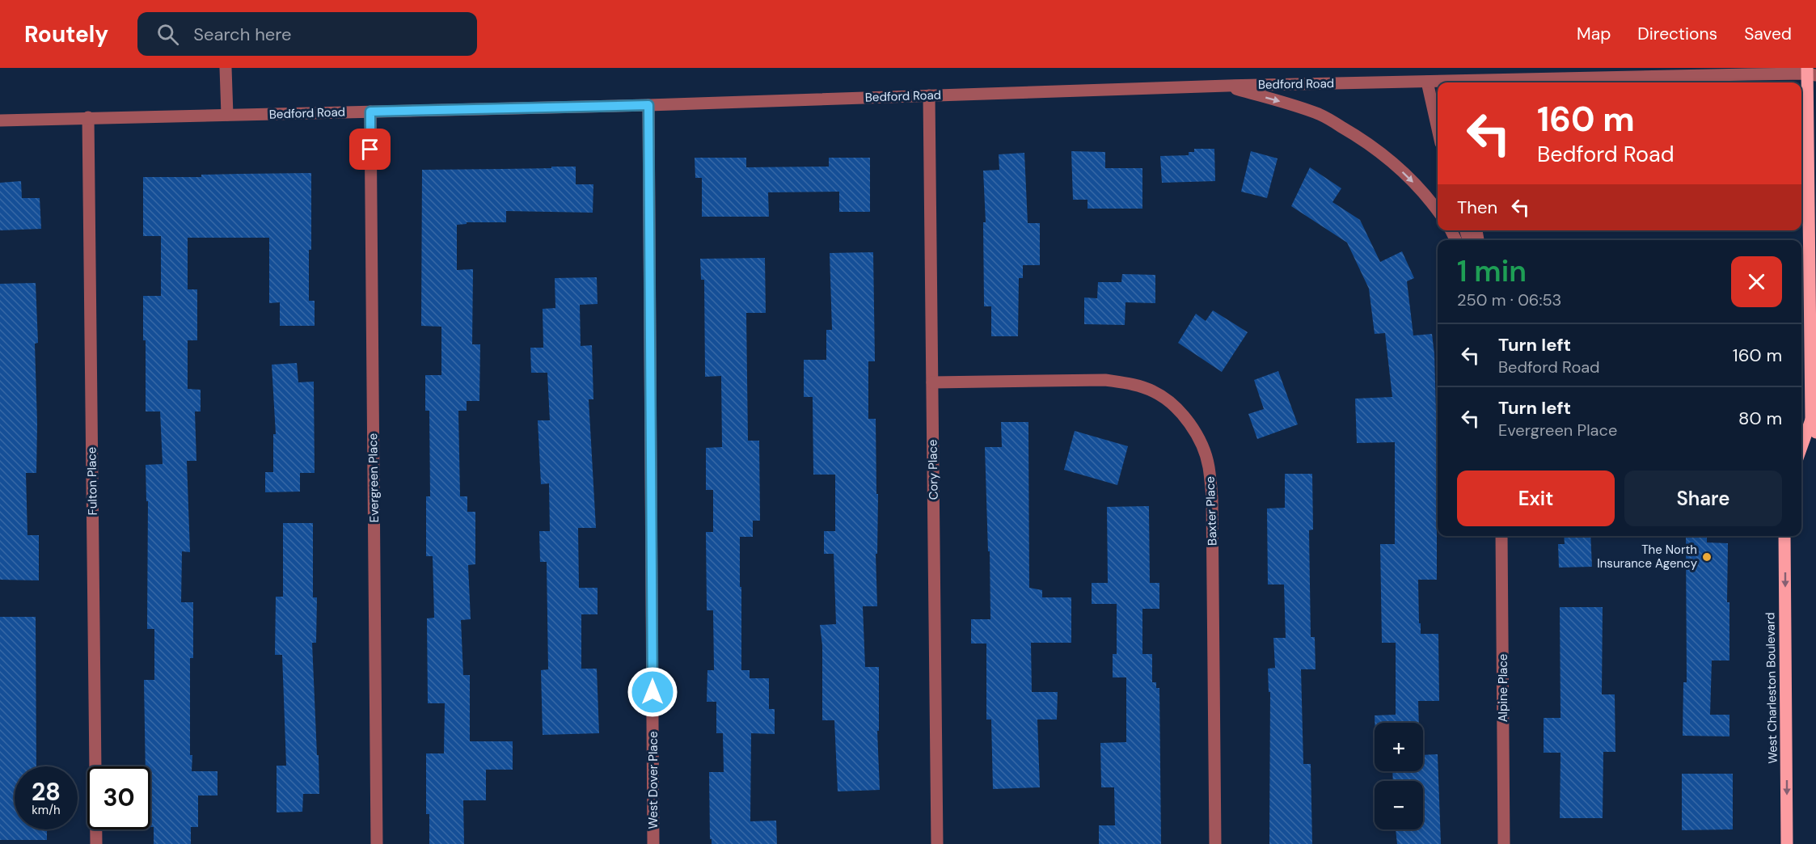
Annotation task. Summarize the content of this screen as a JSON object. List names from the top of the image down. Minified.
{"streets":{"main road":["West Charleston Boulevard"],"street":["Bedford Road","Cory Place","Evergreen Place","Fulton Place","Baxter Place","Alpine Place","West Dover Place"]},"crossings":[["Bedford Road","Cory Place"],["Bedford Road","Evergreen Place"],["Bedford Road","Fulton Place"],["Bedford Road","West Dover Place"],["Cory Place","Baxter Place"]],"one_way":["West Charleston Boulevard"],"places":["The North Insurance Agency"],"page":{"header":"Routely","search":"Search here","nav":["Map","Directions","Saved"],"turn":["160 m","Bedford Road"],"then":"Then","heading":["1 min","250 m · 06:53"],"list":[{"name":"Turn left","note":"Bedford Road","value":"160 m"},{"name":"Turn left","note":"Evergreen Place","value":"80 m"}],"buttons":["Exit","Share"],"map_buttons":["+","−"],"speed":"28 km/h","limit":"30"}}
